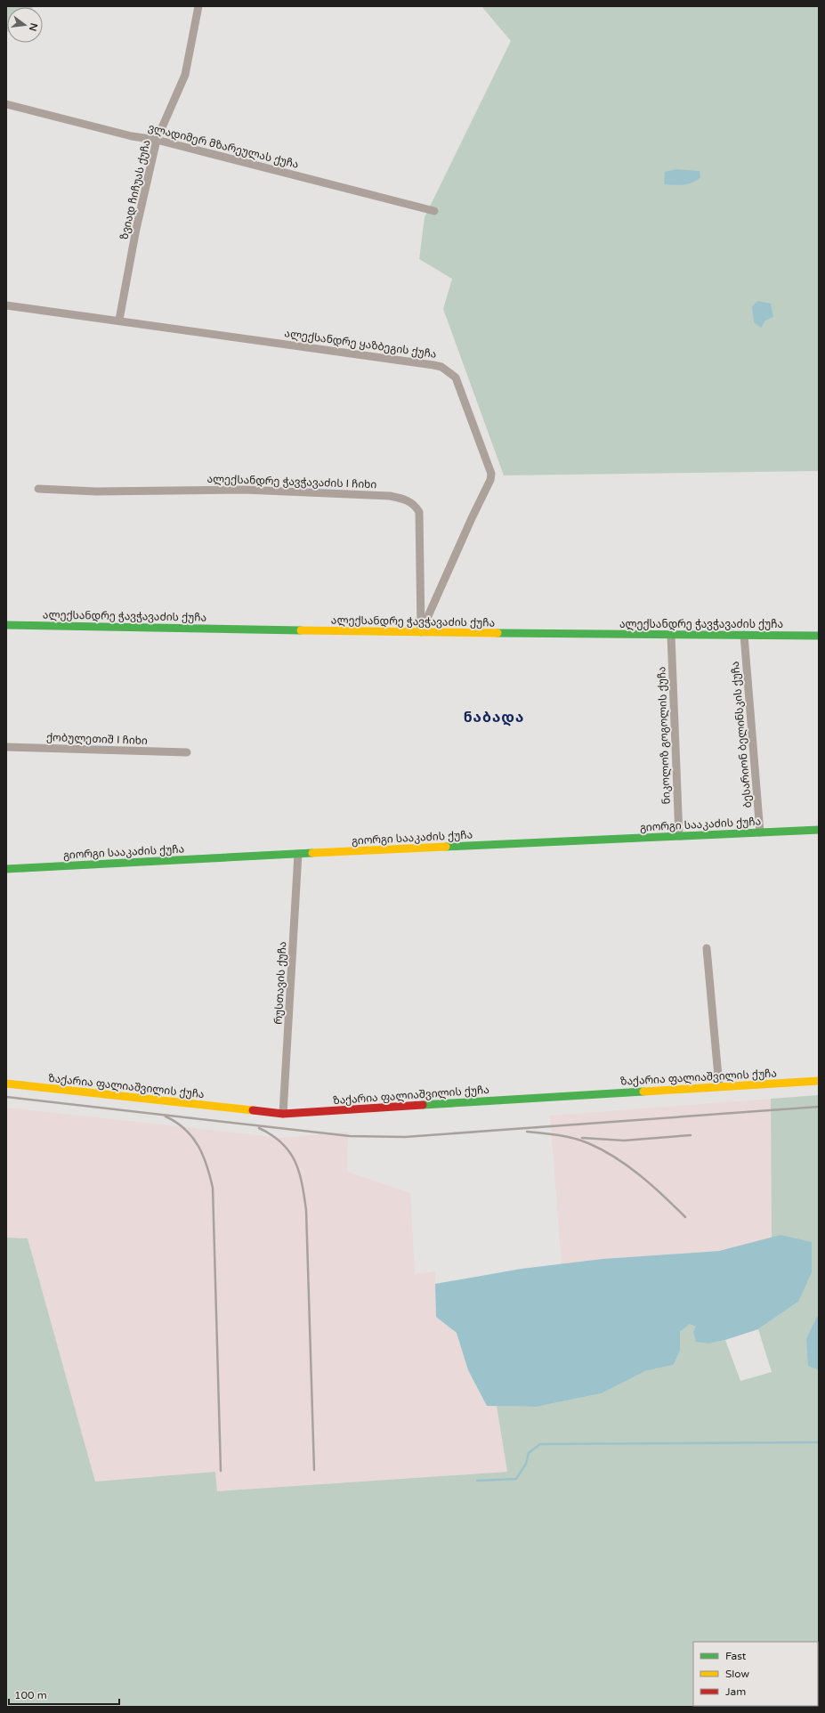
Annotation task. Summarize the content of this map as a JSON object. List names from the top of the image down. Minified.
{"streets":{"street":["ვლადიმერ მზარეულას ქუჩა","ზვიად ჩიჩუას ქუჩა","ალექსანდრე ყაზბეგის ქუჩა","ალექსანდრე ჭავჭავაძის I ჩიხი","ალექსანდრე ჭავჭავაძის ქუჩა","ბესარიონ ბელინსკის ქუჩა","ნიკოლოზ გოგოლის ქუჩა","ქობულეთიშ I ჩიხი","გიორგი სააკაძის ქუჩა","რუსთავის ქუჩა","ზაქარია ფალიაშვილის ქუჩა"]},"crossings":[["ვლადიმერ მზარეულას ქუჩა","ზვიად ჩიჩუას ქუჩა"],["ზვიად ჩიჩუას ქუჩა","ალექსანდრე ყაზბეგის ქუჩა"],["ალექსანდრე ყაზბეგის ქუჩა","ალექსანდრე ჭავჭავაძის I ჩიხი"],["ალექსანდრე ყაზბეგის ქუჩა","ალექსანდრე ჭავჭავაძის ქუჩა"],["ალექსანდრე ჭავჭავაძის I ჩიხი","ალექსანდრე ჭავჭავაძის ქუჩა"],["ალექსანდრე ჭავჭავაძის ქუჩა","ბესარიონ ბელინსკის ქუჩა"],["ალექსანდრე ჭავჭავაძის ქუჩა","ნიკოლოზ გოგოლის ქუჩა"],["ბესარიონ ბელინსკის ქუჩა","გიორგი სააკაძის ქუჩა"],["ნიკოლოზ გოგოლის ქუჩა","გიორგი სააკაძის ქუჩა"],["გიორგი სააკაძის ქუჩა","რუსთავის ქუჩა"],["რუსთავის ქუჩა","ზაქარია ფალიაშვილის ქუჩა"]],"districts":["ნაბადა"],"legend":["Fast","Slow","Jam"],"scale_bar":"100 m","north":"right"}
